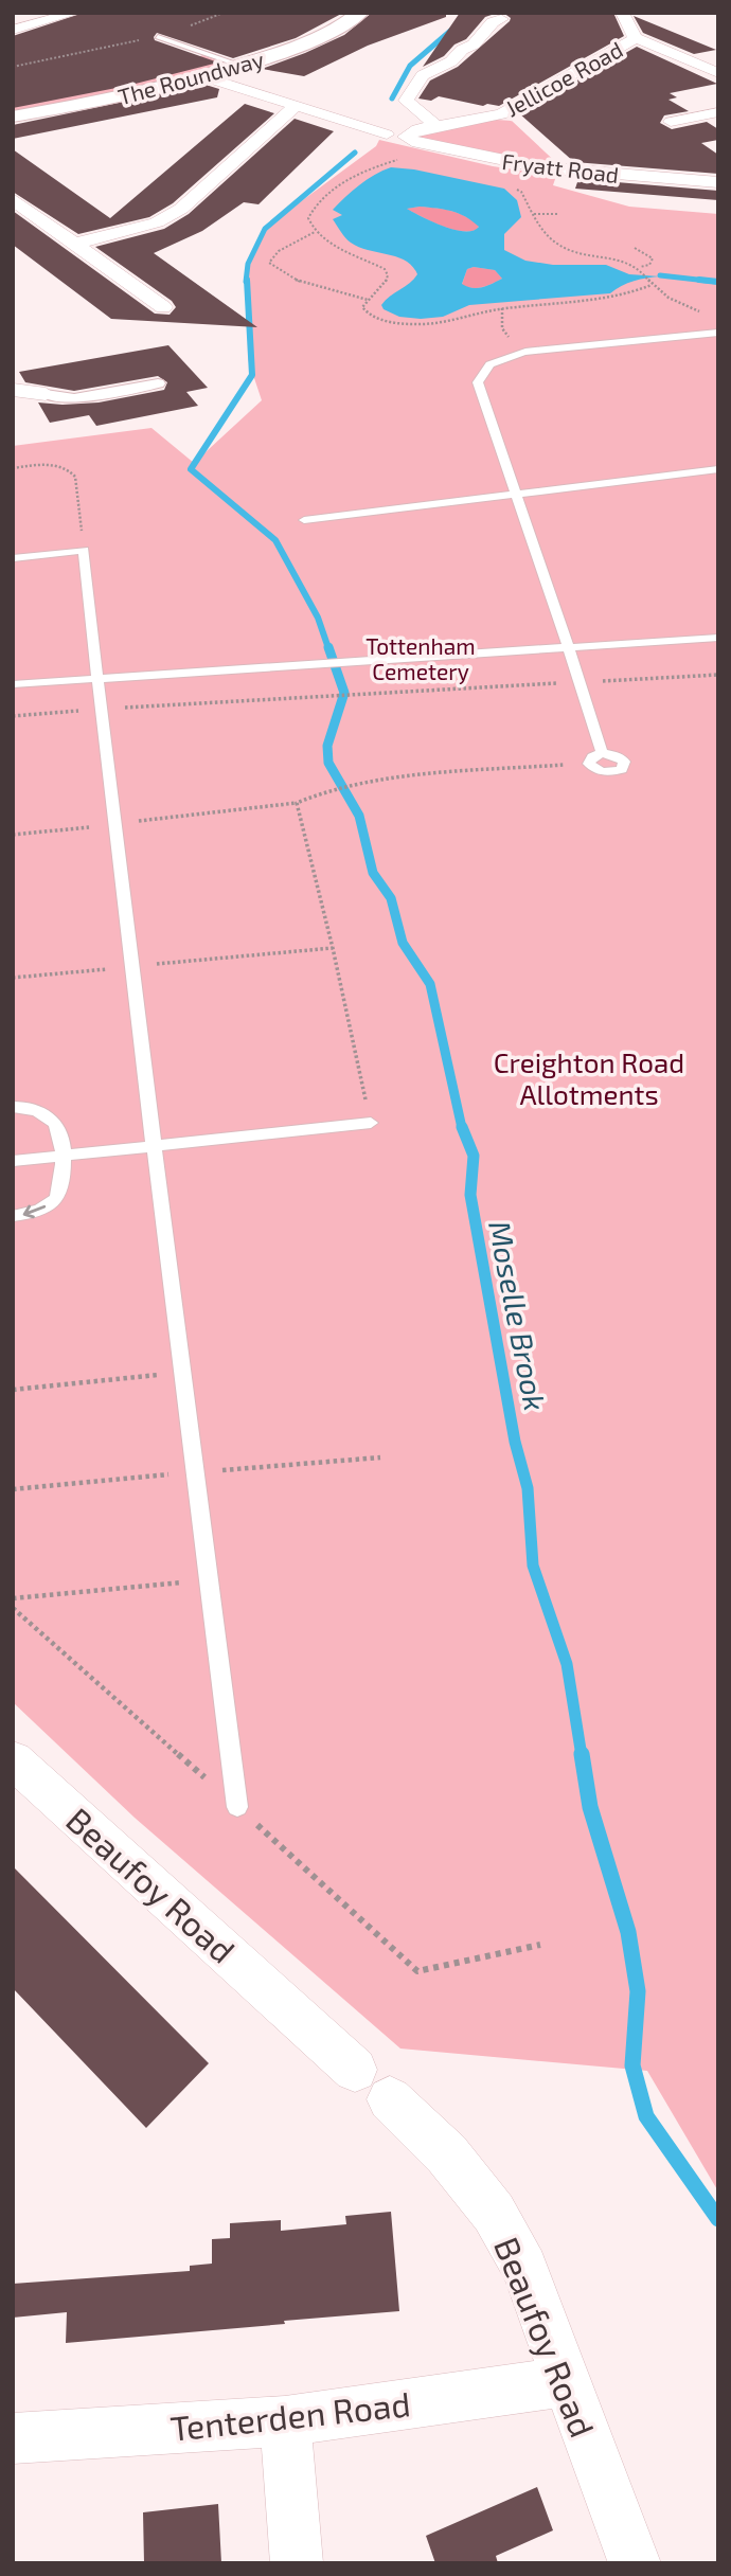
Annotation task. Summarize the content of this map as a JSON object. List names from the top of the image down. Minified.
{"streets":{"highway":["The Roundway"],"street":["Jellicoe Road","Fryatt Road","Beaufoy Road","Tenterden Road"]},"crossings":[["Jellicoe Road","Fryatt Road"],["Beaufoy Road","Tenterden Road"]],"water":["Moselle Brook"],"parks":["Tottenham Cemetery","Creighton Road Allotments"]}
